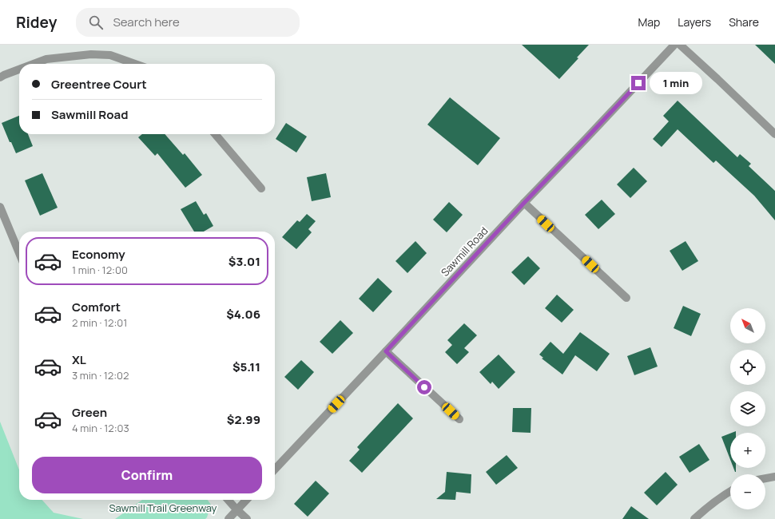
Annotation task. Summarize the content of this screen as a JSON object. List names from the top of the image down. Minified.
{"streets":{"street":["Sawmill Road"]},"parks":["Sawmill Trail Greenway"],"north":"top left","page":{"header":"Ridey","search":"Search here","nav":["Map","Layers","Share"],"banner":["Greentree Court","Sawmill Road"],"bubble":"1 min","list":[{"name":"Economy","note":"1 min · 12:00","value":"$3.01"},{"name":"Comfort","note":"2 min · 12:01","value":"$4.06"},{"name":"XL","note":"3 min · 12:02","value":"$5.11"},{"name":"Green","note":"4 min · 12:03","value":"$2.99"}],"map_buttons":["+","−"],"buttons":"Confirm"}}
